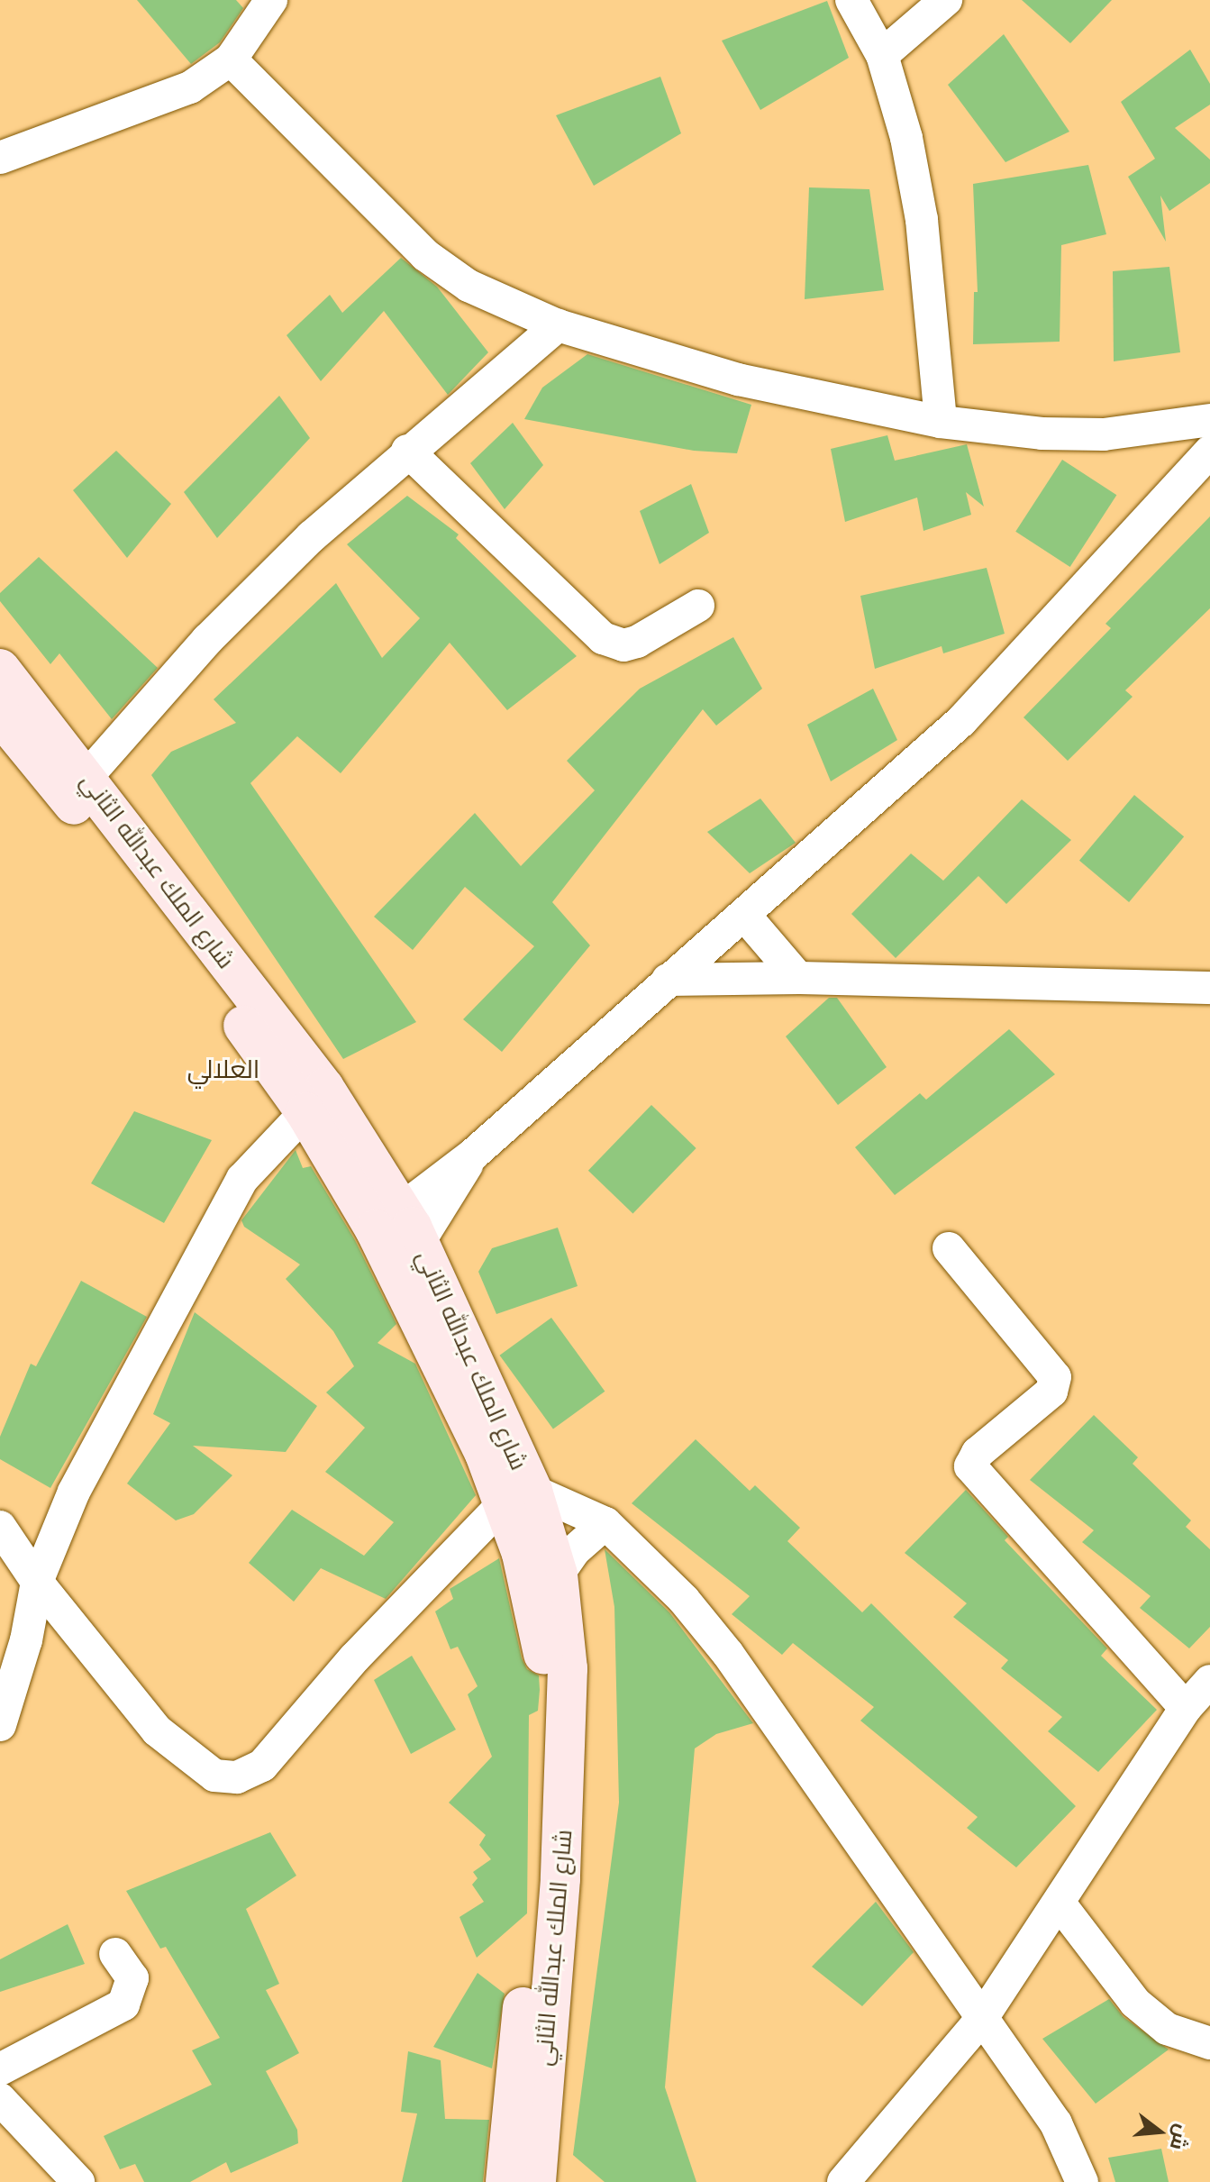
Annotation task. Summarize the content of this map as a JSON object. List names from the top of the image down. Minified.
{"streets":{"main road":["شارع الملك عبدالله الثاني"]},"districts":["العلالي"],"north":"right"}
